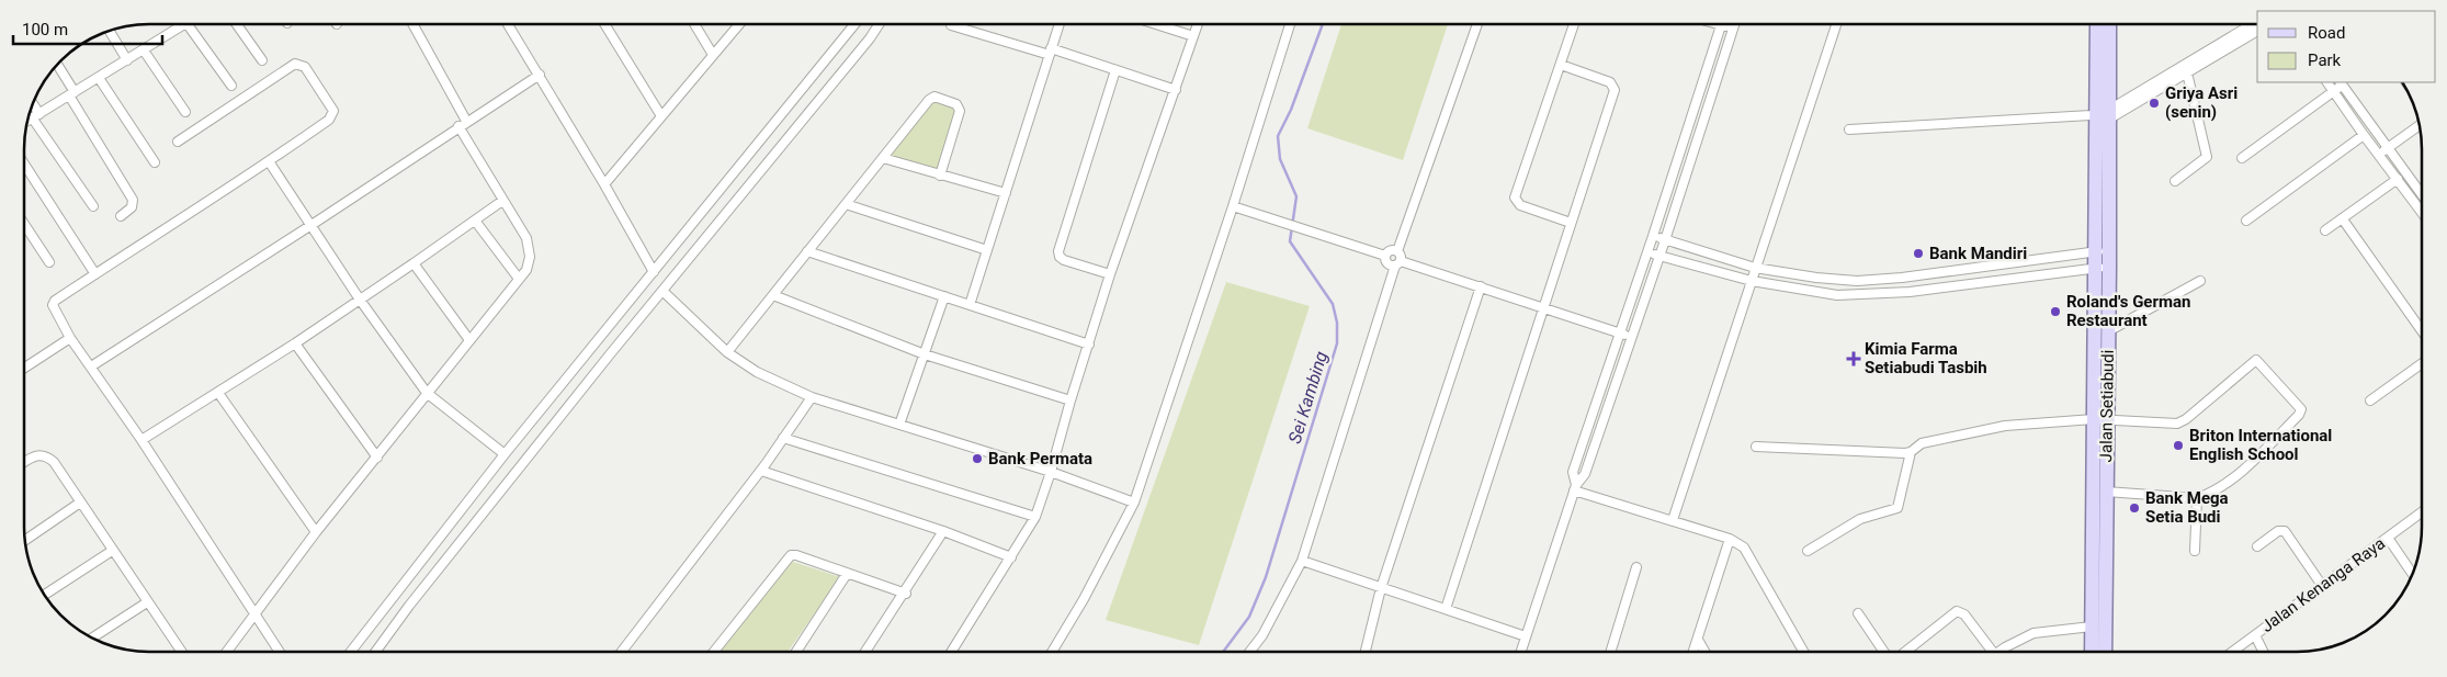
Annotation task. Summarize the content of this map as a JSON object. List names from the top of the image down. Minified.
{"streets":{"main road":["Jalan Setiabudi"],"street":["Jalan Kenanga Raya"]},"water":["Sei Kambing"],"places":{"other":["Griya Asri (senin)","Bank Mandiri","Roland's German Restaurant","Briton International English School","Bank Permata","Bank Mega Setia Budi"],"health":["Kimia Farma Setiabudi Tasbih"]},"legend":["Road","Park"],"scale_bar":"100 m"}
